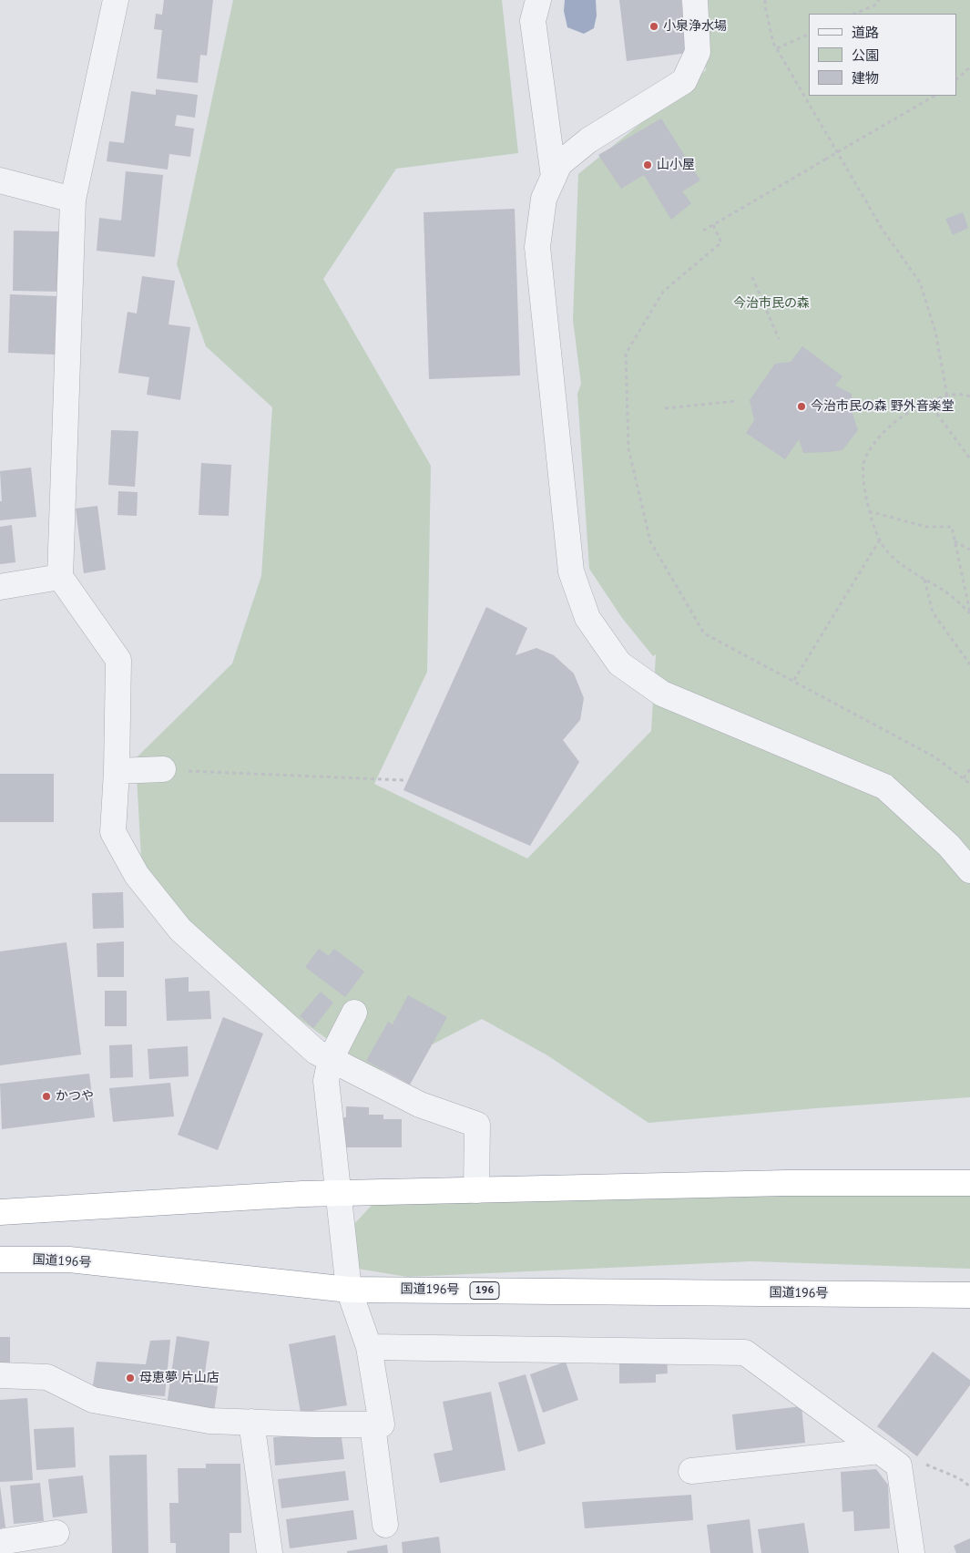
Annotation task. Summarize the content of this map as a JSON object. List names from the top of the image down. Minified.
{"streets":{"highway":["国道196号","196"]},"parks":["今治市民の森"],"places":["小泉浄水場","山小屋","今治市民の森 野外音楽堂","かつや","母恵夢 片山店"],"legend":["道路","公園","建物"]}
